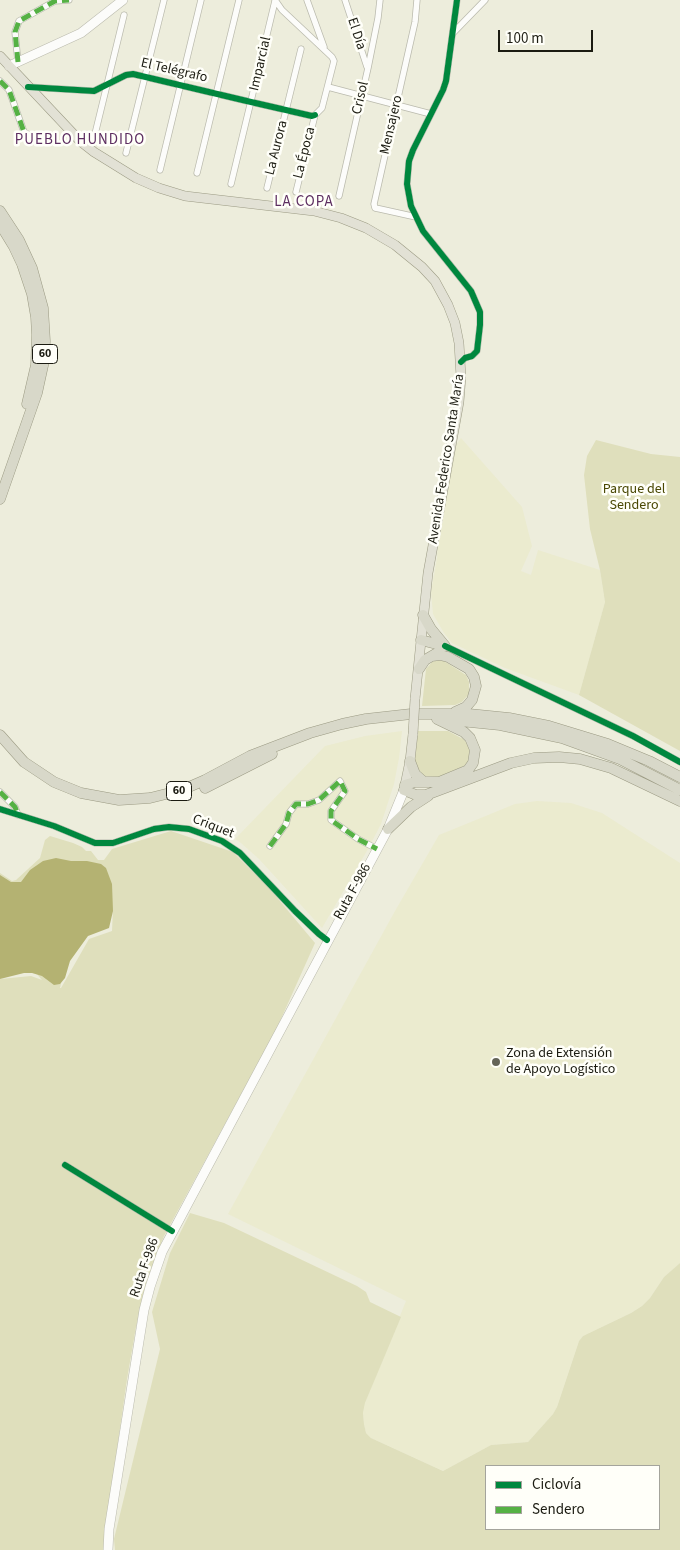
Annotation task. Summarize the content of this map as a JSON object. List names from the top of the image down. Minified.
{"streets":{"highway":["60"],"main road":["Avenida Federico Santa María","Ruta F-986"],"street":["El Día","Imparcial","El Telégrafo","Crisol","Mensajero","La Aurora","La Época","Criquet"]},"crossings":[["El Día","Crisol"],["Imparcial","El Telégrafo"],["El Telégrafo","La Aurora"],["El Telégrafo","La Época"],["El Telégrafo","Avenida Federico Santa María"],["Avenida Federico Santa María","Ruta F-986"],["Criquet","Ruta F-986"]],"districts":["PUEBLO HUNDIDO","LA COPA"],"parks":["Parque del Sendero"],"places":["Zona de Extensión de Apoyo Logístico"],"legend":["Ciclovía","Sendero"],"scale_bar":"100 m"}
